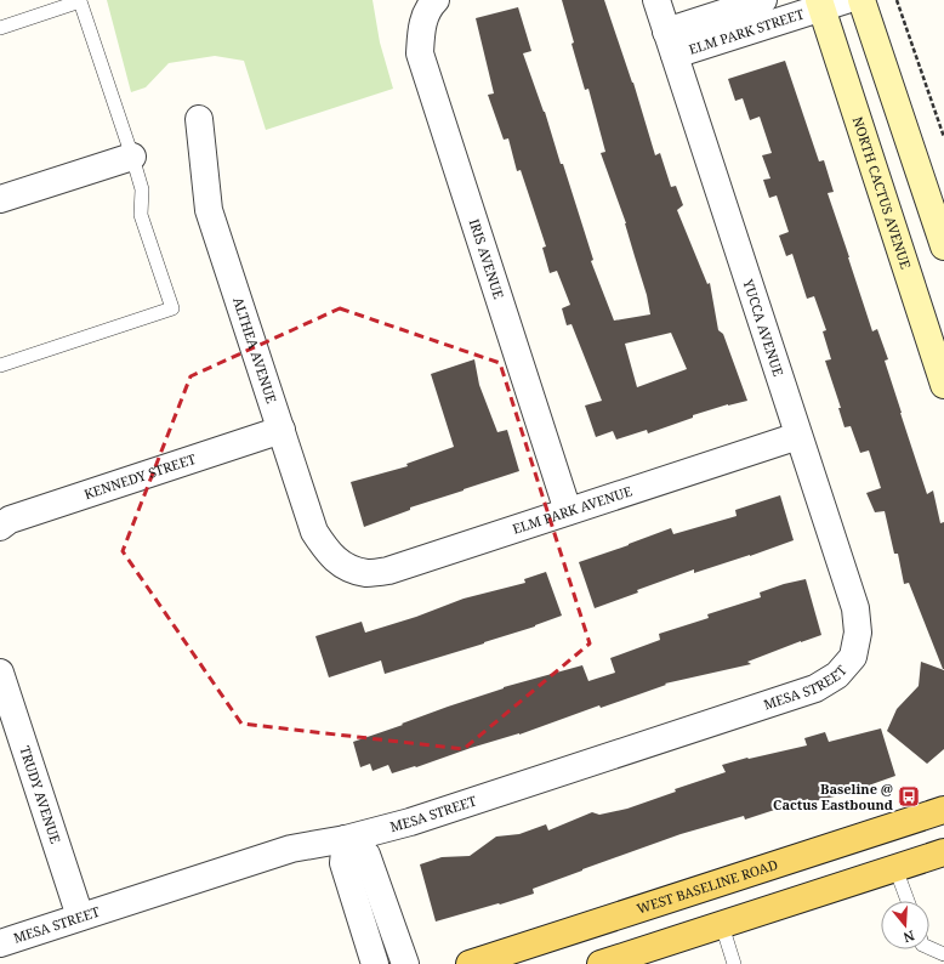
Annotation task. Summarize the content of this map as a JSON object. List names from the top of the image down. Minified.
{"streets":{"main road":["NORTH CACTUS AVENUE","WEST BASELINE ROAD"],"street":["ELM PARK STREET","IRIS AVENUE","YUCCA AVENUE","ALTHEA AVENUE","KENNEDY STREET","ELM PARK AVENUE","MESA STREET","TRUDY AVENUE"]},"crossings":[["ELM PARK STREET","NORTH CACTUS AVENUE"],["ELM PARK STREET","YUCCA AVENUE"],["IRIS AVENUE","ELM PARK AVENUE"],["YUCCA AVENUE","ELM PARK AVENUE"],["YUCCA AVENUE","MESA STREET"],["ALTHEA AVENUE","KENNEDY STREET"],["ALTHEA AVENUE","ELM PARK AVENUE"],["MESA STREET","TRUDY AVENUE"]],"places":{"bus stop":["Baseline @ Cactus Eastbound"]},"north":"bottom"}
